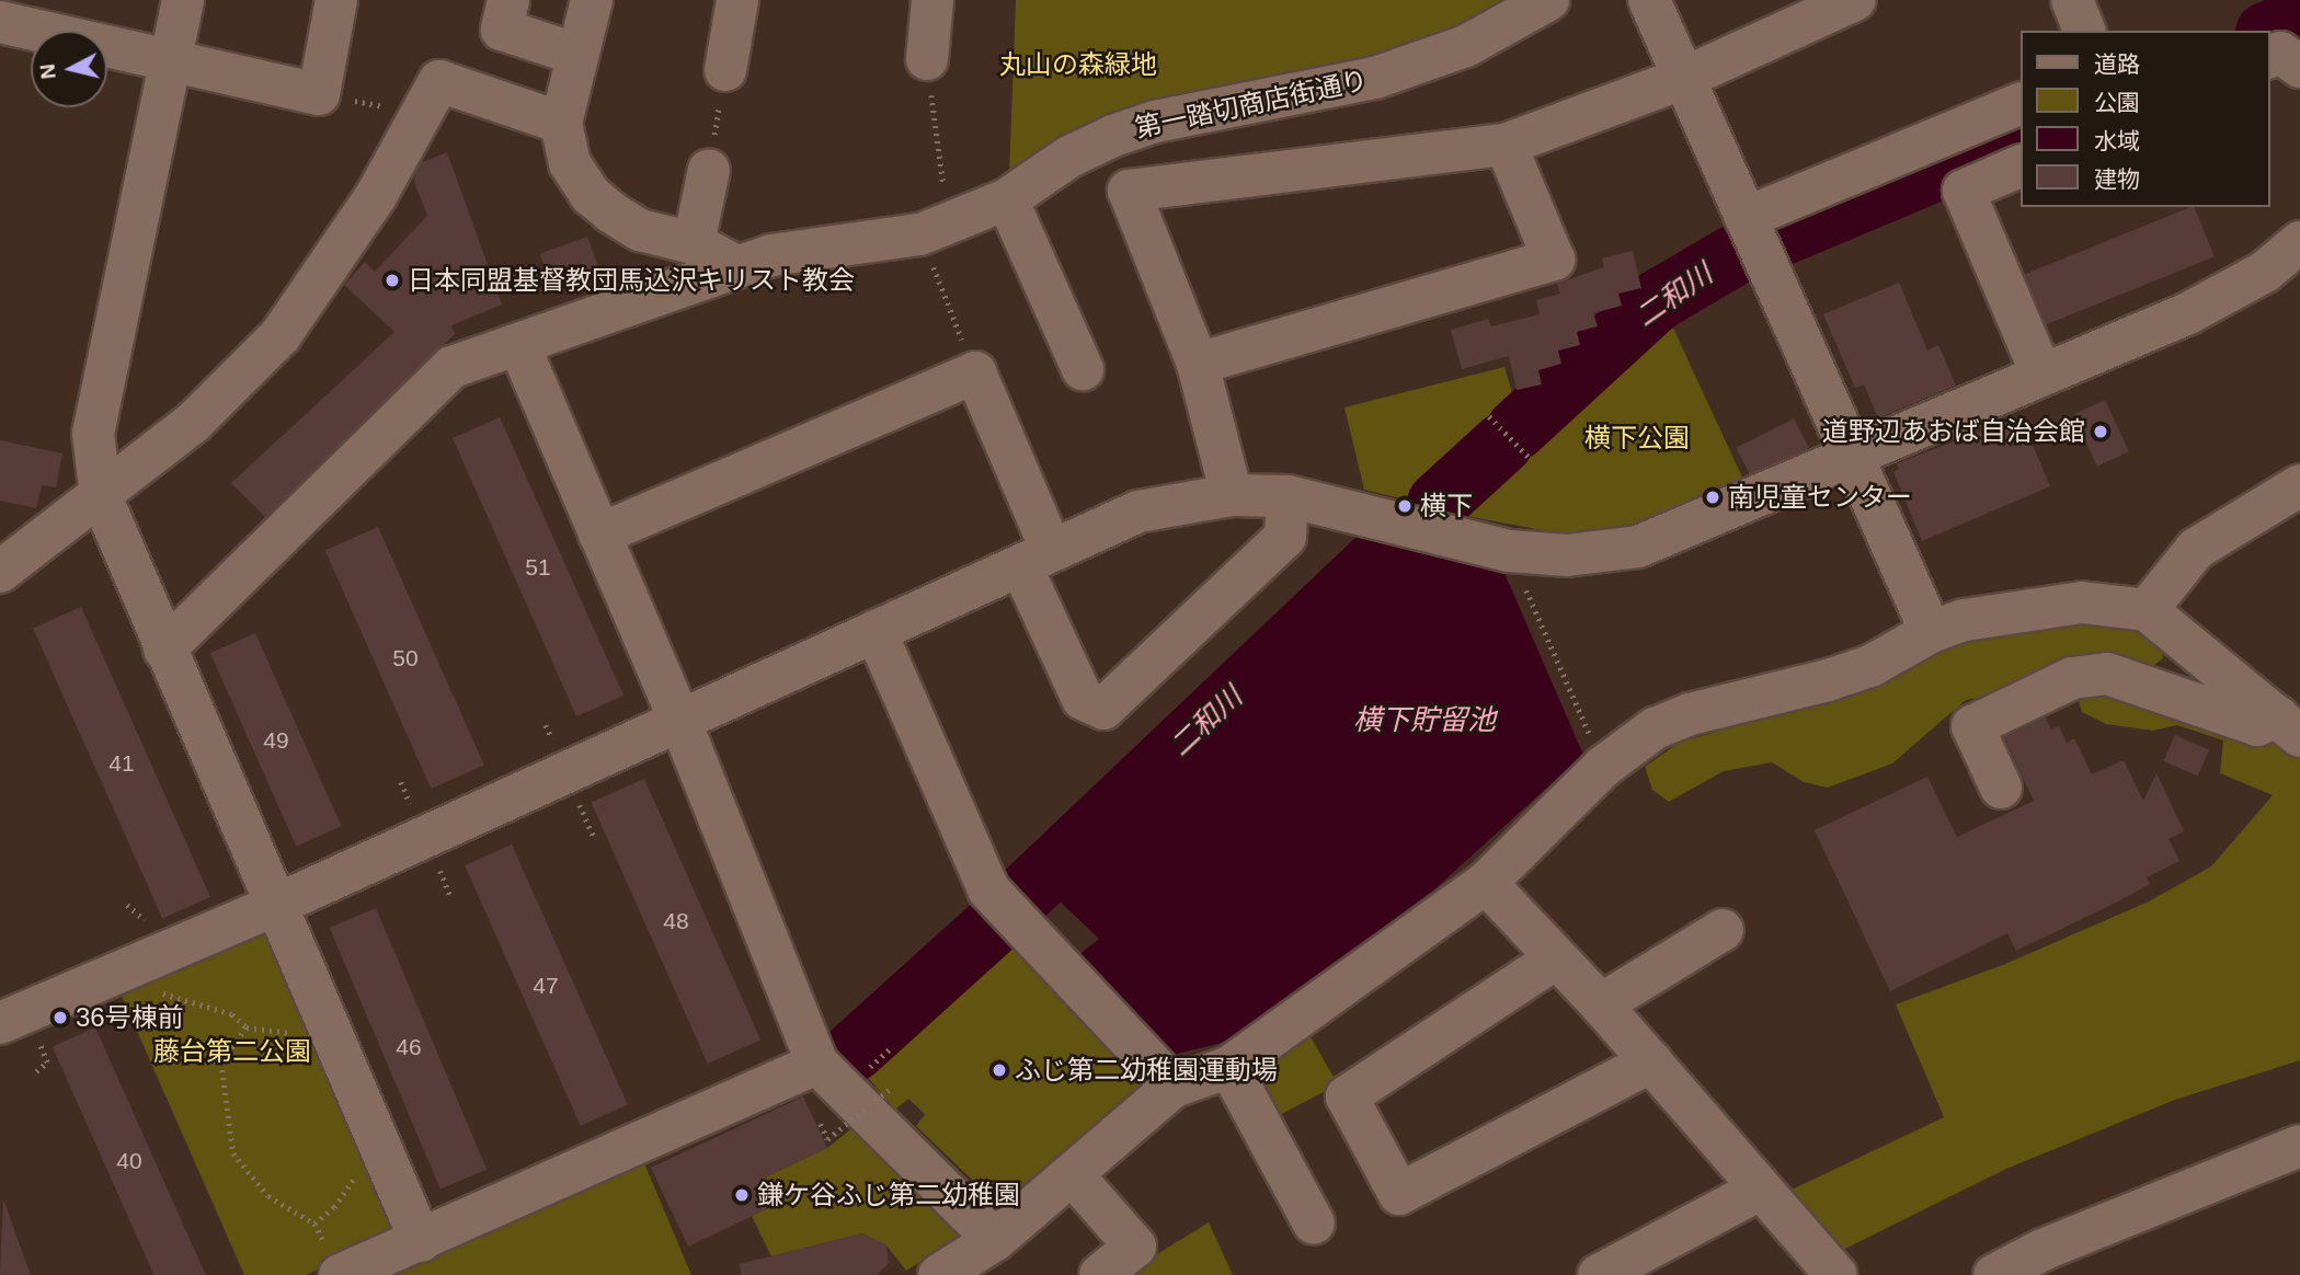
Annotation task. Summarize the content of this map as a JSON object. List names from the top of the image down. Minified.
{"streets":{"street":["第一踏切商店街通り"]},"water":["二和川","横下貯留池"],"parks":["丸山の森緑地","横下公園","藤台第二公園"],"places":["日本同盟基督教団馬込沢キリスト教会","道野辺あおば自治会館","南児童センター","横下","36号棟前","ふじ第二幼稚園運動場","鎌ケ谷ふじ第二幼稚園"],"house_numbers":["51","50","49","41","48","47","46","40"],"legend":["道路","公園","水域","建物"],"north":"left"}
